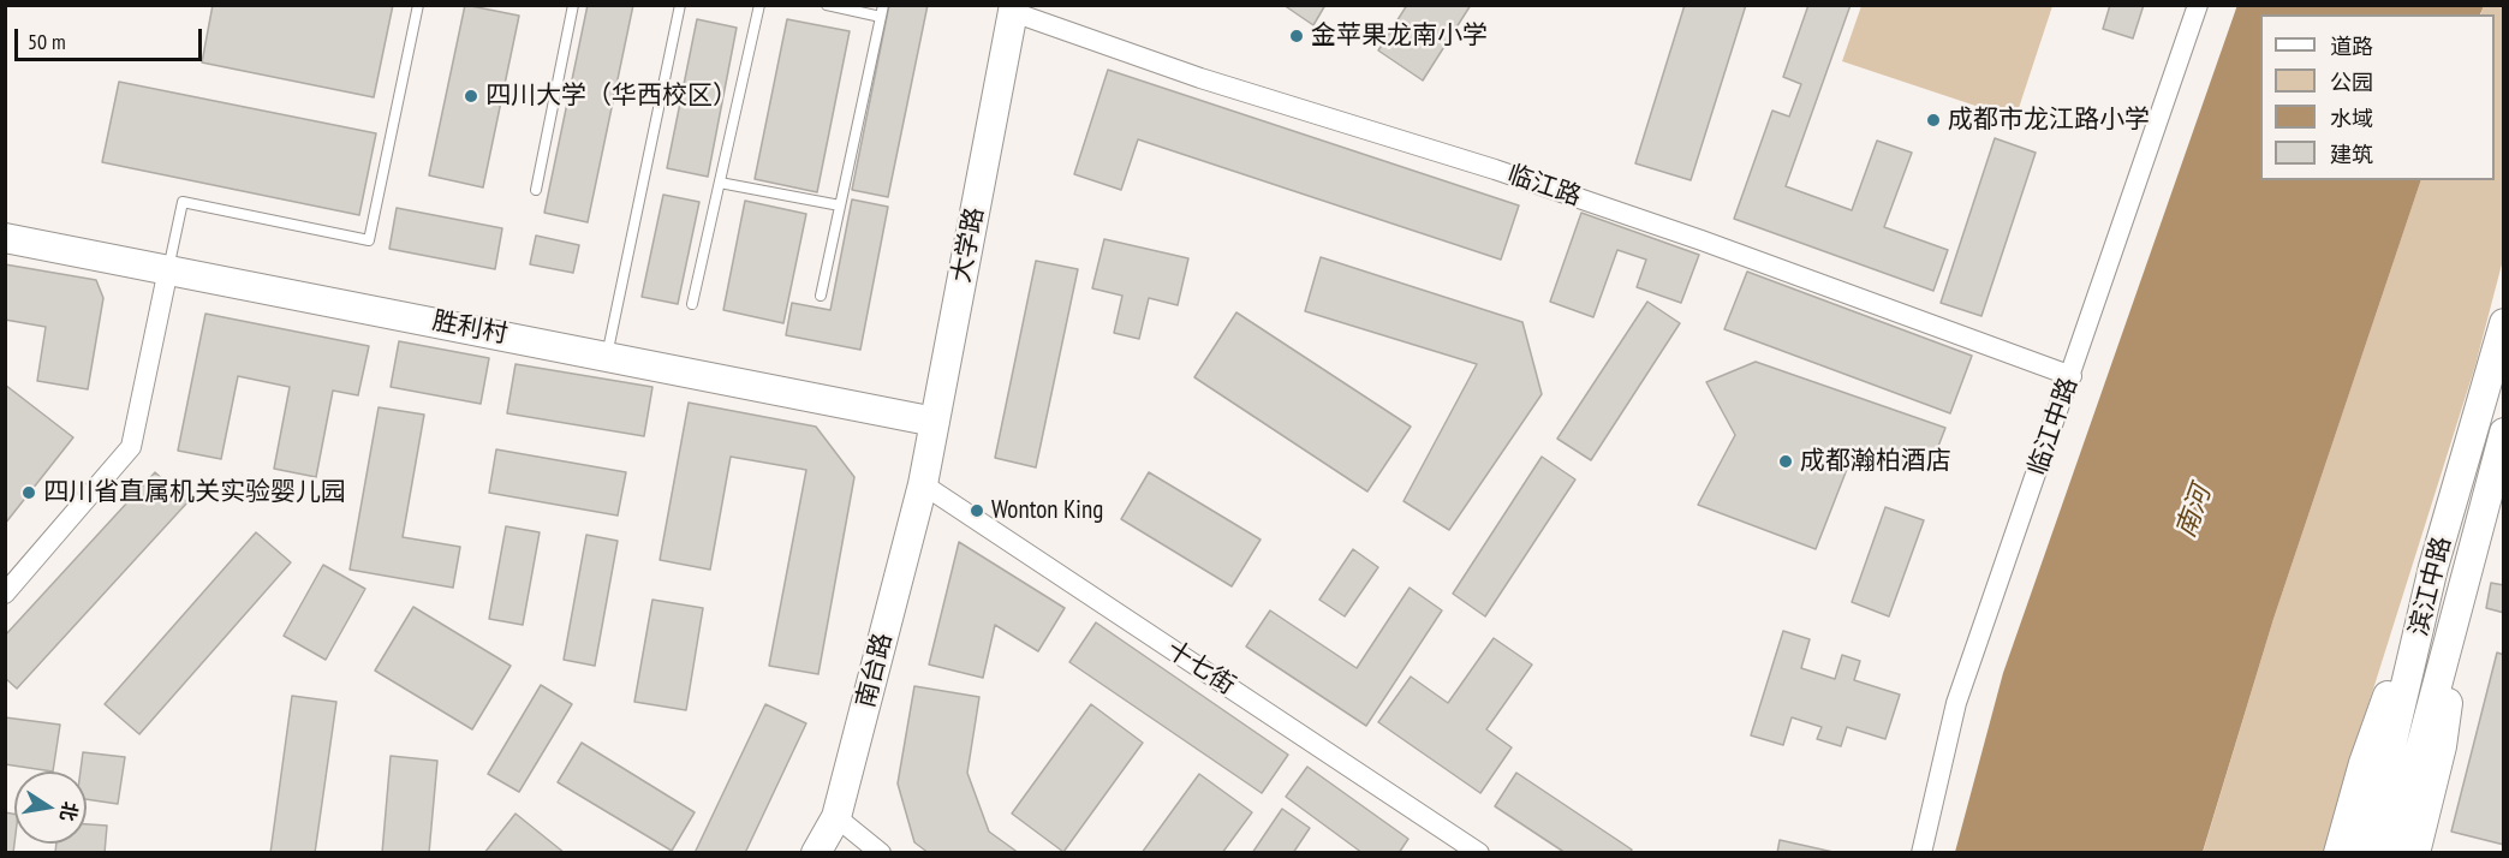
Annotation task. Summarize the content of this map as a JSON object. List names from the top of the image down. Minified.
{"streets":{"street":["临江路","大学路","胜利村","临江中路","滨江中路","十七街","南台路"]},"crossings":[["临江路","大学路"],["临江路","临江中路"],["大学路","胜利村"],["大学路","十七街"],["大学路","南台路"],["十七街","南台路"]],"water":["南河"],"places":["金苹果龙南小学","四川大学（华西校区）","成都市龙江路小学","成都瀚柏酒店","四川省直属机关实验婴儿园","Wonton King"],"legend":["道路","公园","水域","建筑"],"scale_bar":"50 m","north":"right"}
